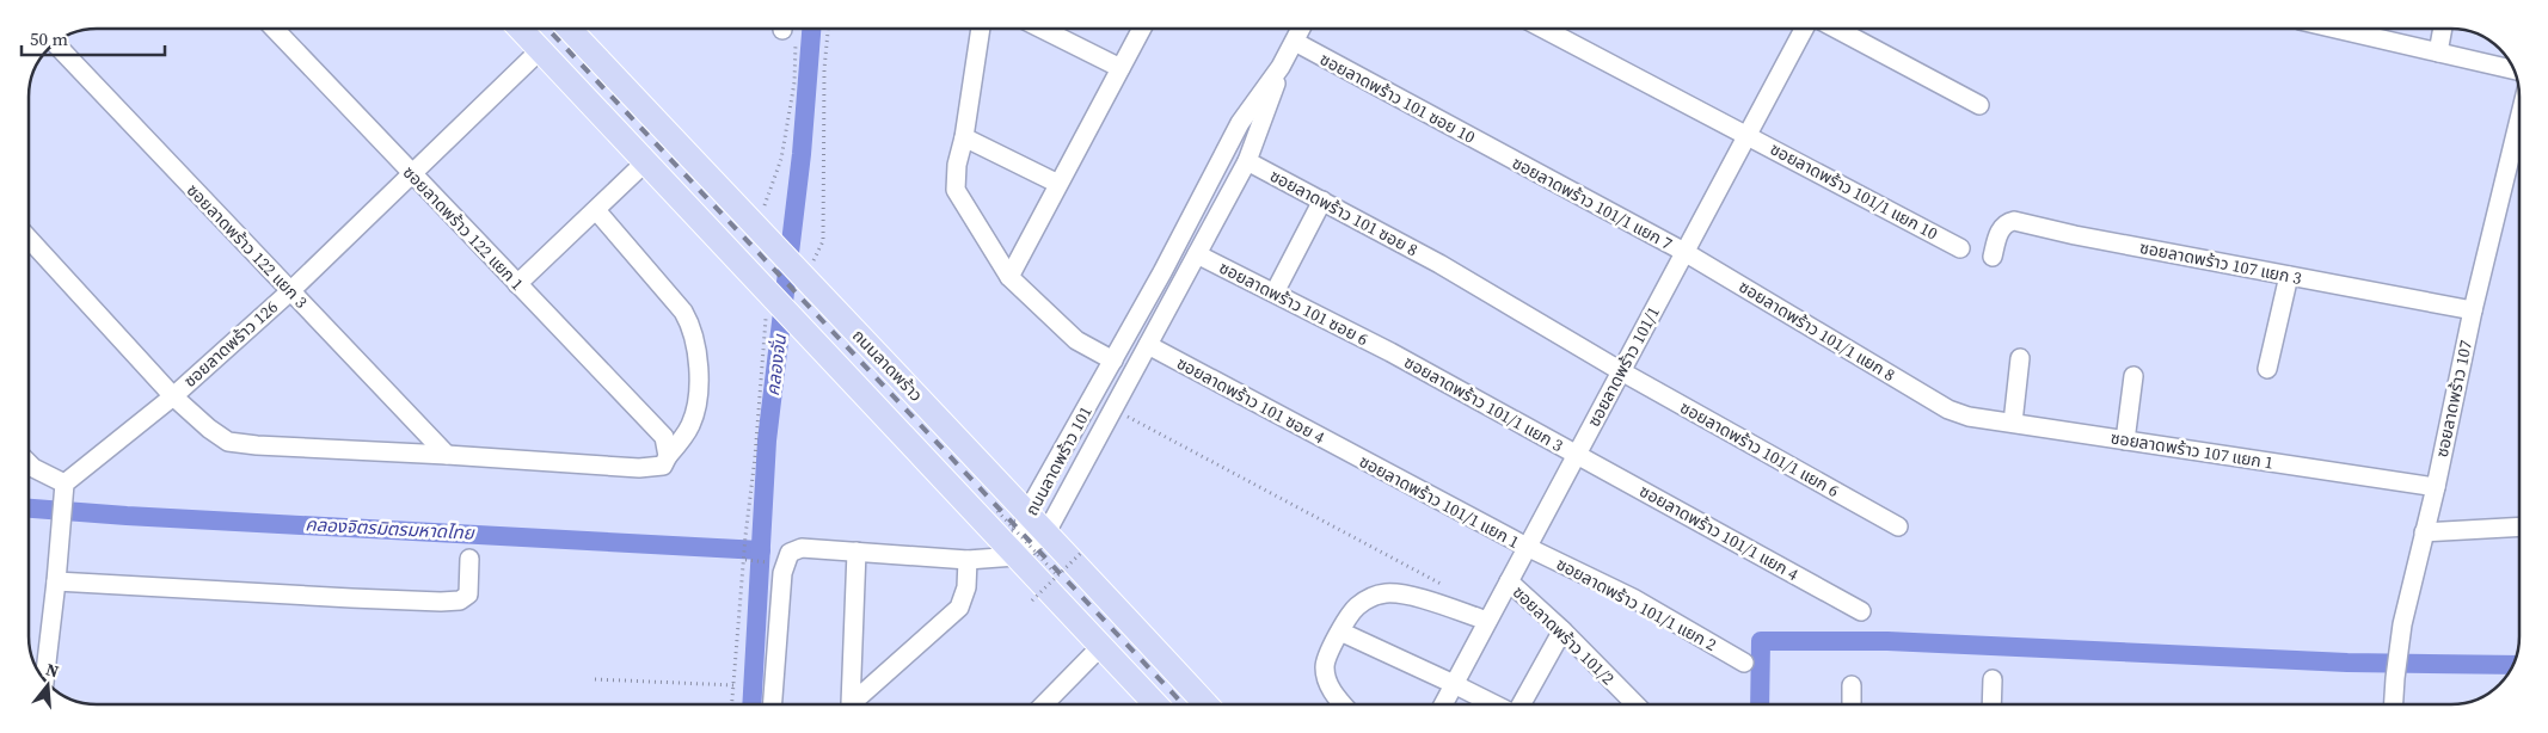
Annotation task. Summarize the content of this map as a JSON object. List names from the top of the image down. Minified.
{"streets":{"main road":["ถนนลาดพร้าว"],"street":["ซอยลาดพร้าว 101 ซอย 10","ซอยลาดพร้าว 101/1 แยก 10","ซอยลาดพร้าว 101/1 แยก 7","ซอยลาดพร้าว 101 ซอย 8","ซอยลาดพร้าว 122 แยก 1","ซอยลาดพร้าว 122 แยก 3","ซอยลาดพร้าว 107 แยก 3","ซอยลาดพร้าว 101 ซอย 6","ซอยลาดพร้าว 101/1 แยก 8","ซอยลาดพร้าว 126","ซอยลาดพร้าว 101/1","ซอยลาดพร้าว 107","ซอยลาดพร้าว 101 ซอย 4","ซอยลาดพร้าว 101/1 แยก 3","ซอยลาดพร้าว 101/1 แยก 6","ซอยลาดพร้าว 107 แยก 1","ถนนลาดพร้าว 101","ซอยลาดพร้าว 101/1 แยก 1","ซอยลาดพร้าว 101/1 แยก 4","ซอยลาดพร้าว 101/1 แยก 2","ซอยลาดพร้าว 101/2"]},"crossings":[["ซอยลาดพร้าว 101 ซอย 10","ซอยลาดพร้าว 101/1 แยก 7"],["ซอยลาดพร้าว 101 ซอย 10","ถนนลาดพร้าว 101"],["ซอยลาดพร้าว 101/1 แยก 10","ซอยลาดพร้าว 101/1"],["ซอยลาดพร้าว 101/1 แยก 7","ซอยลาดพร้าว 101/1 แยก 8"],["ซอยลาดพร้าว 101/1 แยก 7","ซอยลาดพร้าว 101/1"],["ซอยลาดพร้าว 101 ซอย 8","ซอยลาดพร้าว 101/1"],["ซอยลาดพร้าว 101 ซอย 8","ซอยลาดพร้าว 101/1 แยก 6"],["ซอยลาดพร้าว 101 ซอย 8","ถนนลาดพร้าว 101"],["ซอยลาดพร้าว 122 แยก 1","ซอยลาดพร้าว 126"],["ซอยลาดพร้าว 122 แยก 3","ซอยลาดพร้าว 126"],["ซอยลาดพร้าว 107 แยก 3","ซอยลาดพร้าว 107"],["ซอยลาดพร้าว 101 ซอย 6","ซอยลาดพร้าว 101/1 แยก 3"],["ซอยลาดพร้าว 101 ซอย 6","ถนนลาดพร้าว 101"],["ซอยลาดพร้าว 101/1 แยก 8","ซอยลาดพร้าว 101/1"],["ซอยลาดพร้าว 101/1 แยก 8","ซอยลาดพร้าว 107 แยก 1"],["ถนนลาดพร้าว","ถนนลาดพร้าว 101"],["ซอยลาดพร้าว 101/1","ซอยลาดพร้าว 101/1 แยก 3"],["ซอยลาดพร้าว 101/1","ซอยลาดพร้าว 101/1 แยก 6"],["ซอยลาดพร้าว 101/1","ซอยลาดพร้าว 101/1 แยก 1"],["ซอยลาดพร้าว 101/1","ซอยลาดพร้าว 101/1 แยก 4"],["ซอยลาดพร้าว 101/1","ซอยลาดพร้าว 101/1 แยก 2"],["ซอยลาดพร้าว 101/1","ซอยลาดพร้าว 101/2"],["ซอยลาดพร้าว 107","ซอยลาดพร้าว 107 แยก 1"],["ซอยลาดพร้าว 101 ซอย 4","ถนนลาดพร้าว 101"],["ซอยลาดพร้าว 101 ซอย 4","ซอยลาดพร้าว 101/1 แยก 1"],["ซอยลาดพร้าว 101/1 แยก 3","ซอยลาดพร้าว 101/1 แยก 4"],["ซอยลาดพร้าว 101/1 แยก 1","ซอยลาดพร้าว 101/1 แยก 2"]],"water":["คลองจั่น","คลองจิตรมิตรมหาดไทย"],"scale_bar":"50 m","north":"top"}
